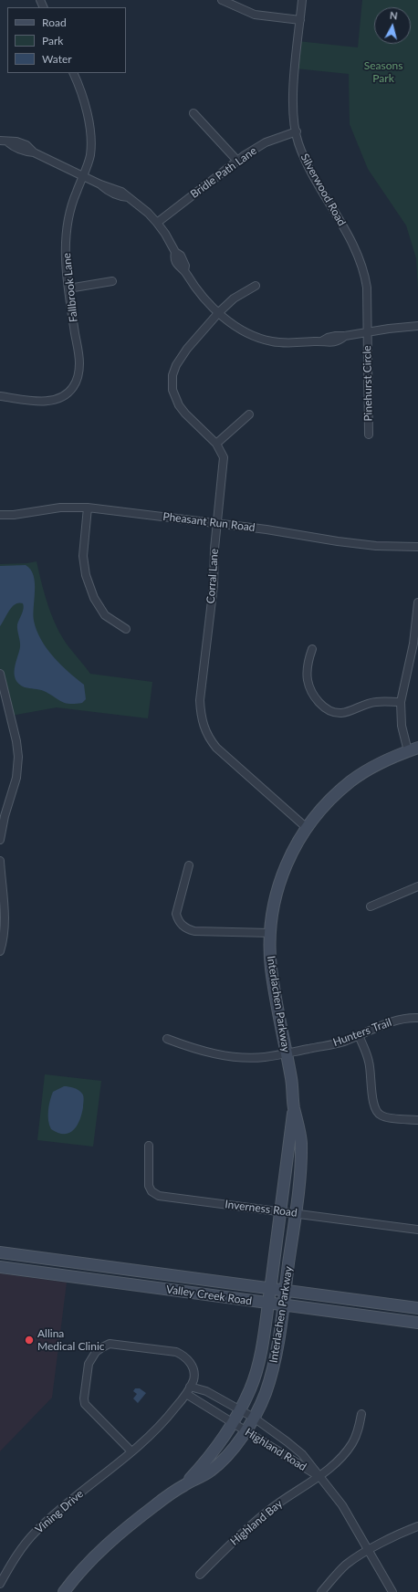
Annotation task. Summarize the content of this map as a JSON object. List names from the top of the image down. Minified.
{"streets":{"street":["Bridle Path Lane","Silverwood Road","Fallbrook Lane","Pinehurst Circle","Pheasant Run Road","Corral Lane","Interlachen Parkway","Hunters Trail","Inverness Road","Valley Creek Road","Highland Road","Vining Drive","Highland Bay"]},"crossings":[["Bridle Path Lane","Silverwood Road"],["Silverwood Road","Pinehurst Circle"],["Pheasant Run Road","Corral Lane"],["Corral Lane","Interlachen Parkway"],["Interlachen Parkway","Hunters Trail"],["Interlachen Parkway","Inverness Road"],["Interlachen Parkway","Valley Creek Road"],["Interlachen Parkway","Highland Road"],["Highland Road","Highland Bay"]],"parks":["Seasons Park"],"places":["Allina Medical Clinic"],"legend":["Road","Park","Water"],"north":"top"}
